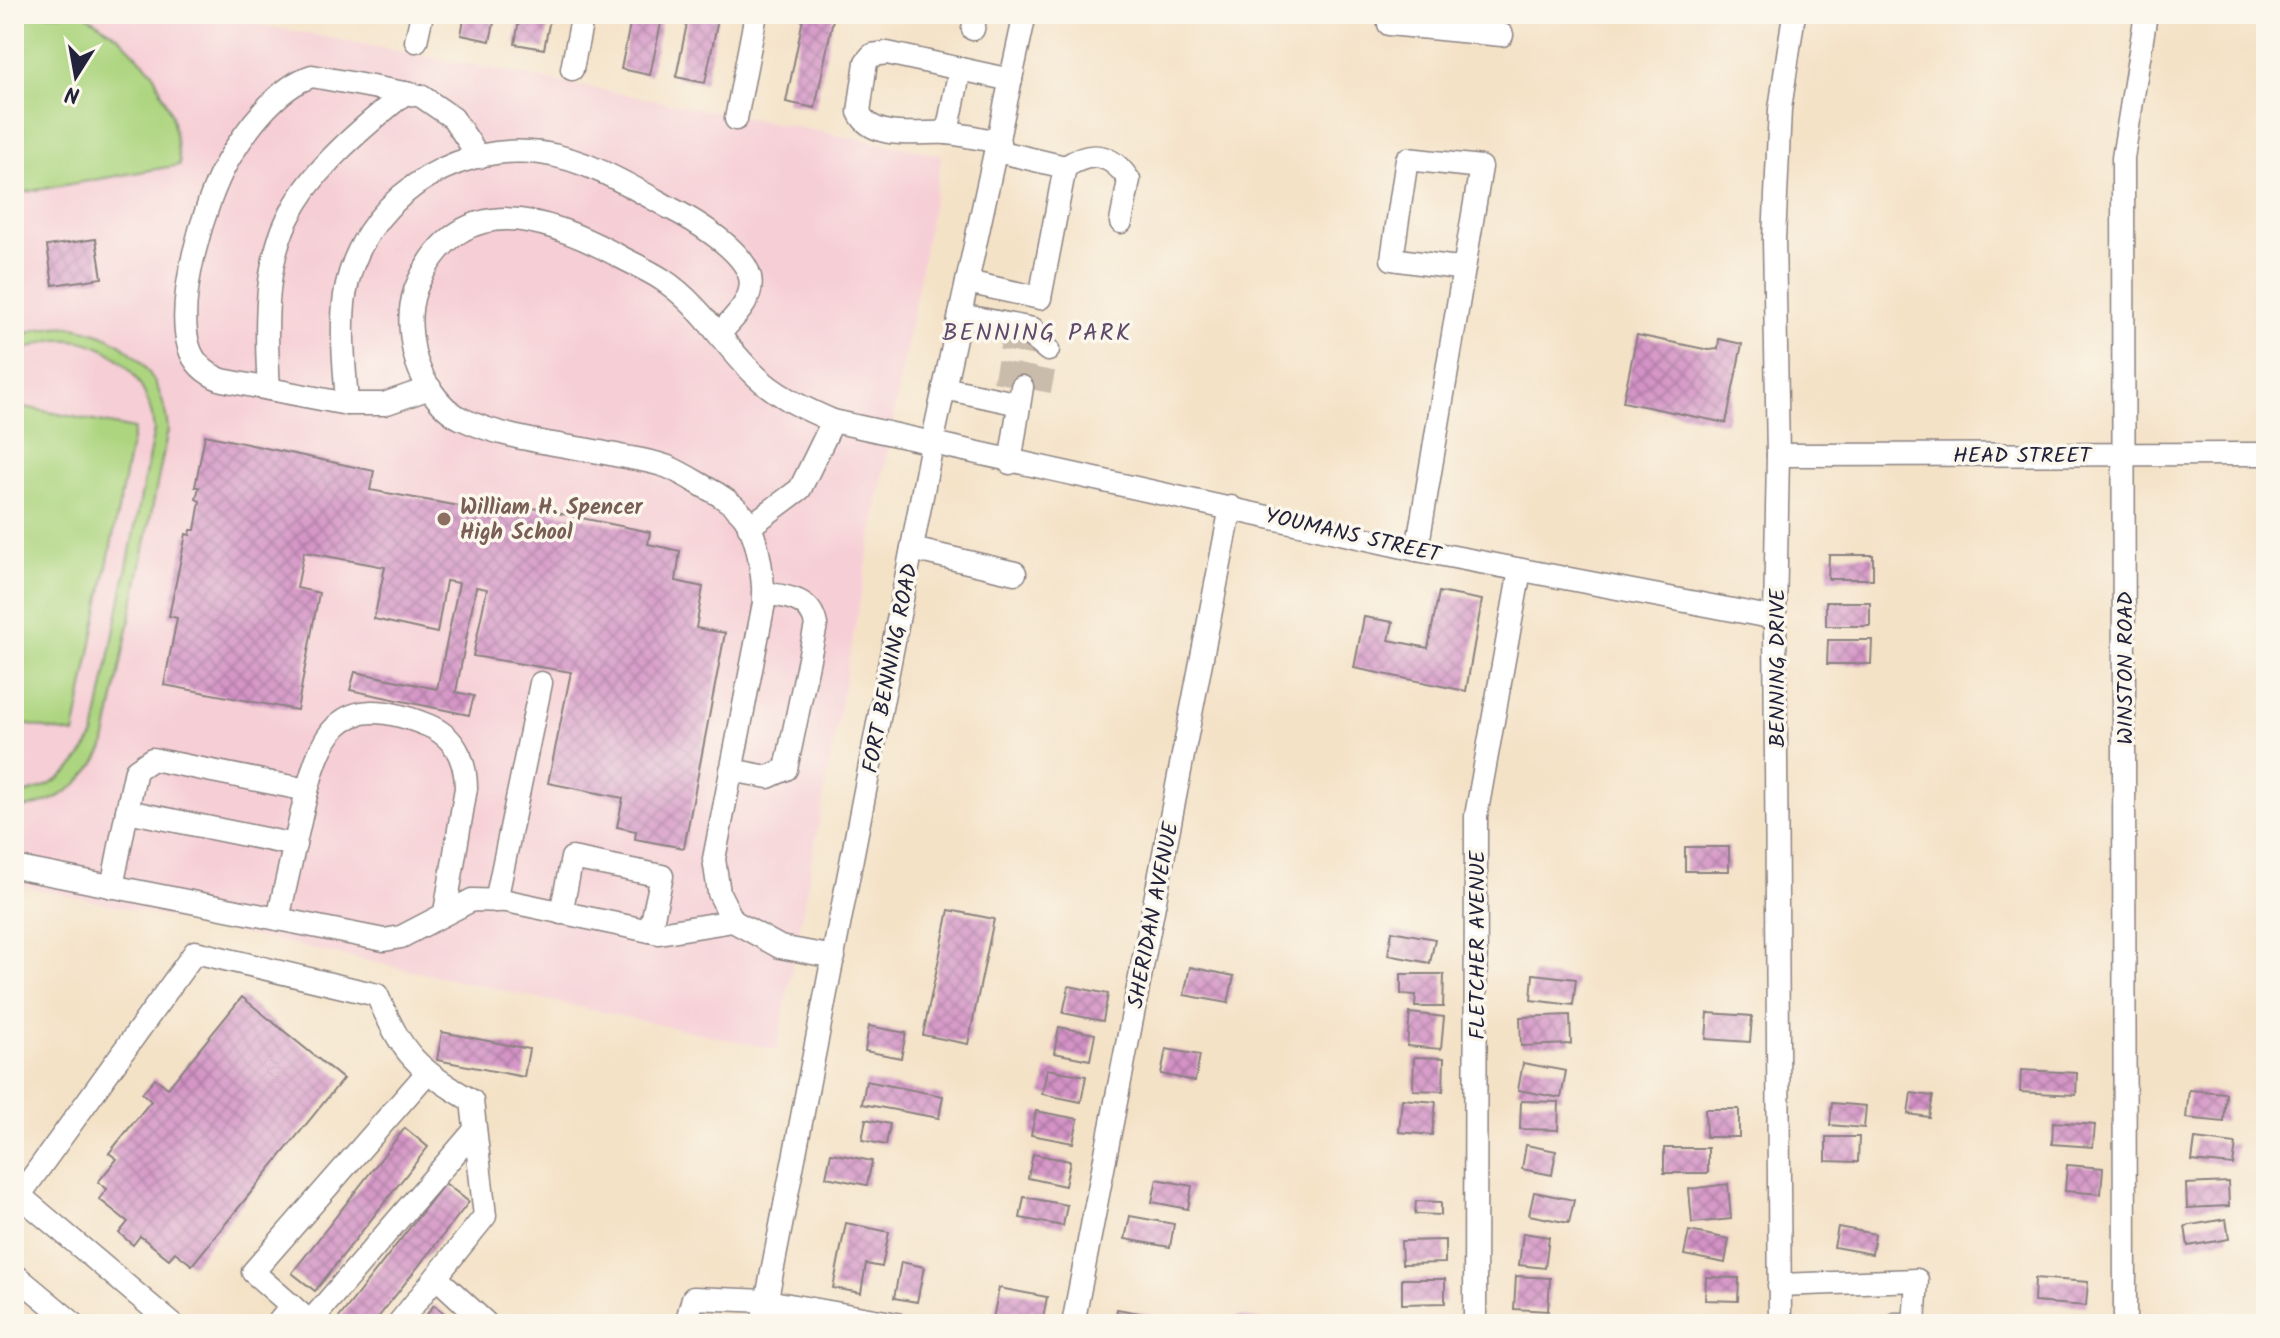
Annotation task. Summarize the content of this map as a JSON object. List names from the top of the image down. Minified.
{"streets":{"street":["HEAD STREET","YOUMANS STREET","FORT BENNING ROAD","BENNING DRIVE","WINSTON ROAD","SHERIDAN AVENUE","FLETCHER AVENUE"]},"crossings":[["HEAD STREET","BENNING DRIVE"],["HEAD STREET","WINSTON ROAD"],["YOUMANS STREET","FORT BENNING ROAD"],["YOUMANS STREET","BENNING DRIVE"],["YOUMANS STREET","SHERIDAN AVENUE"],["YOUMANS STREET","FLETCHER AVENUE"]],"districts":["BENNING PARK"],"places":["William H. Spencer High School"],"north":"bottom"}
